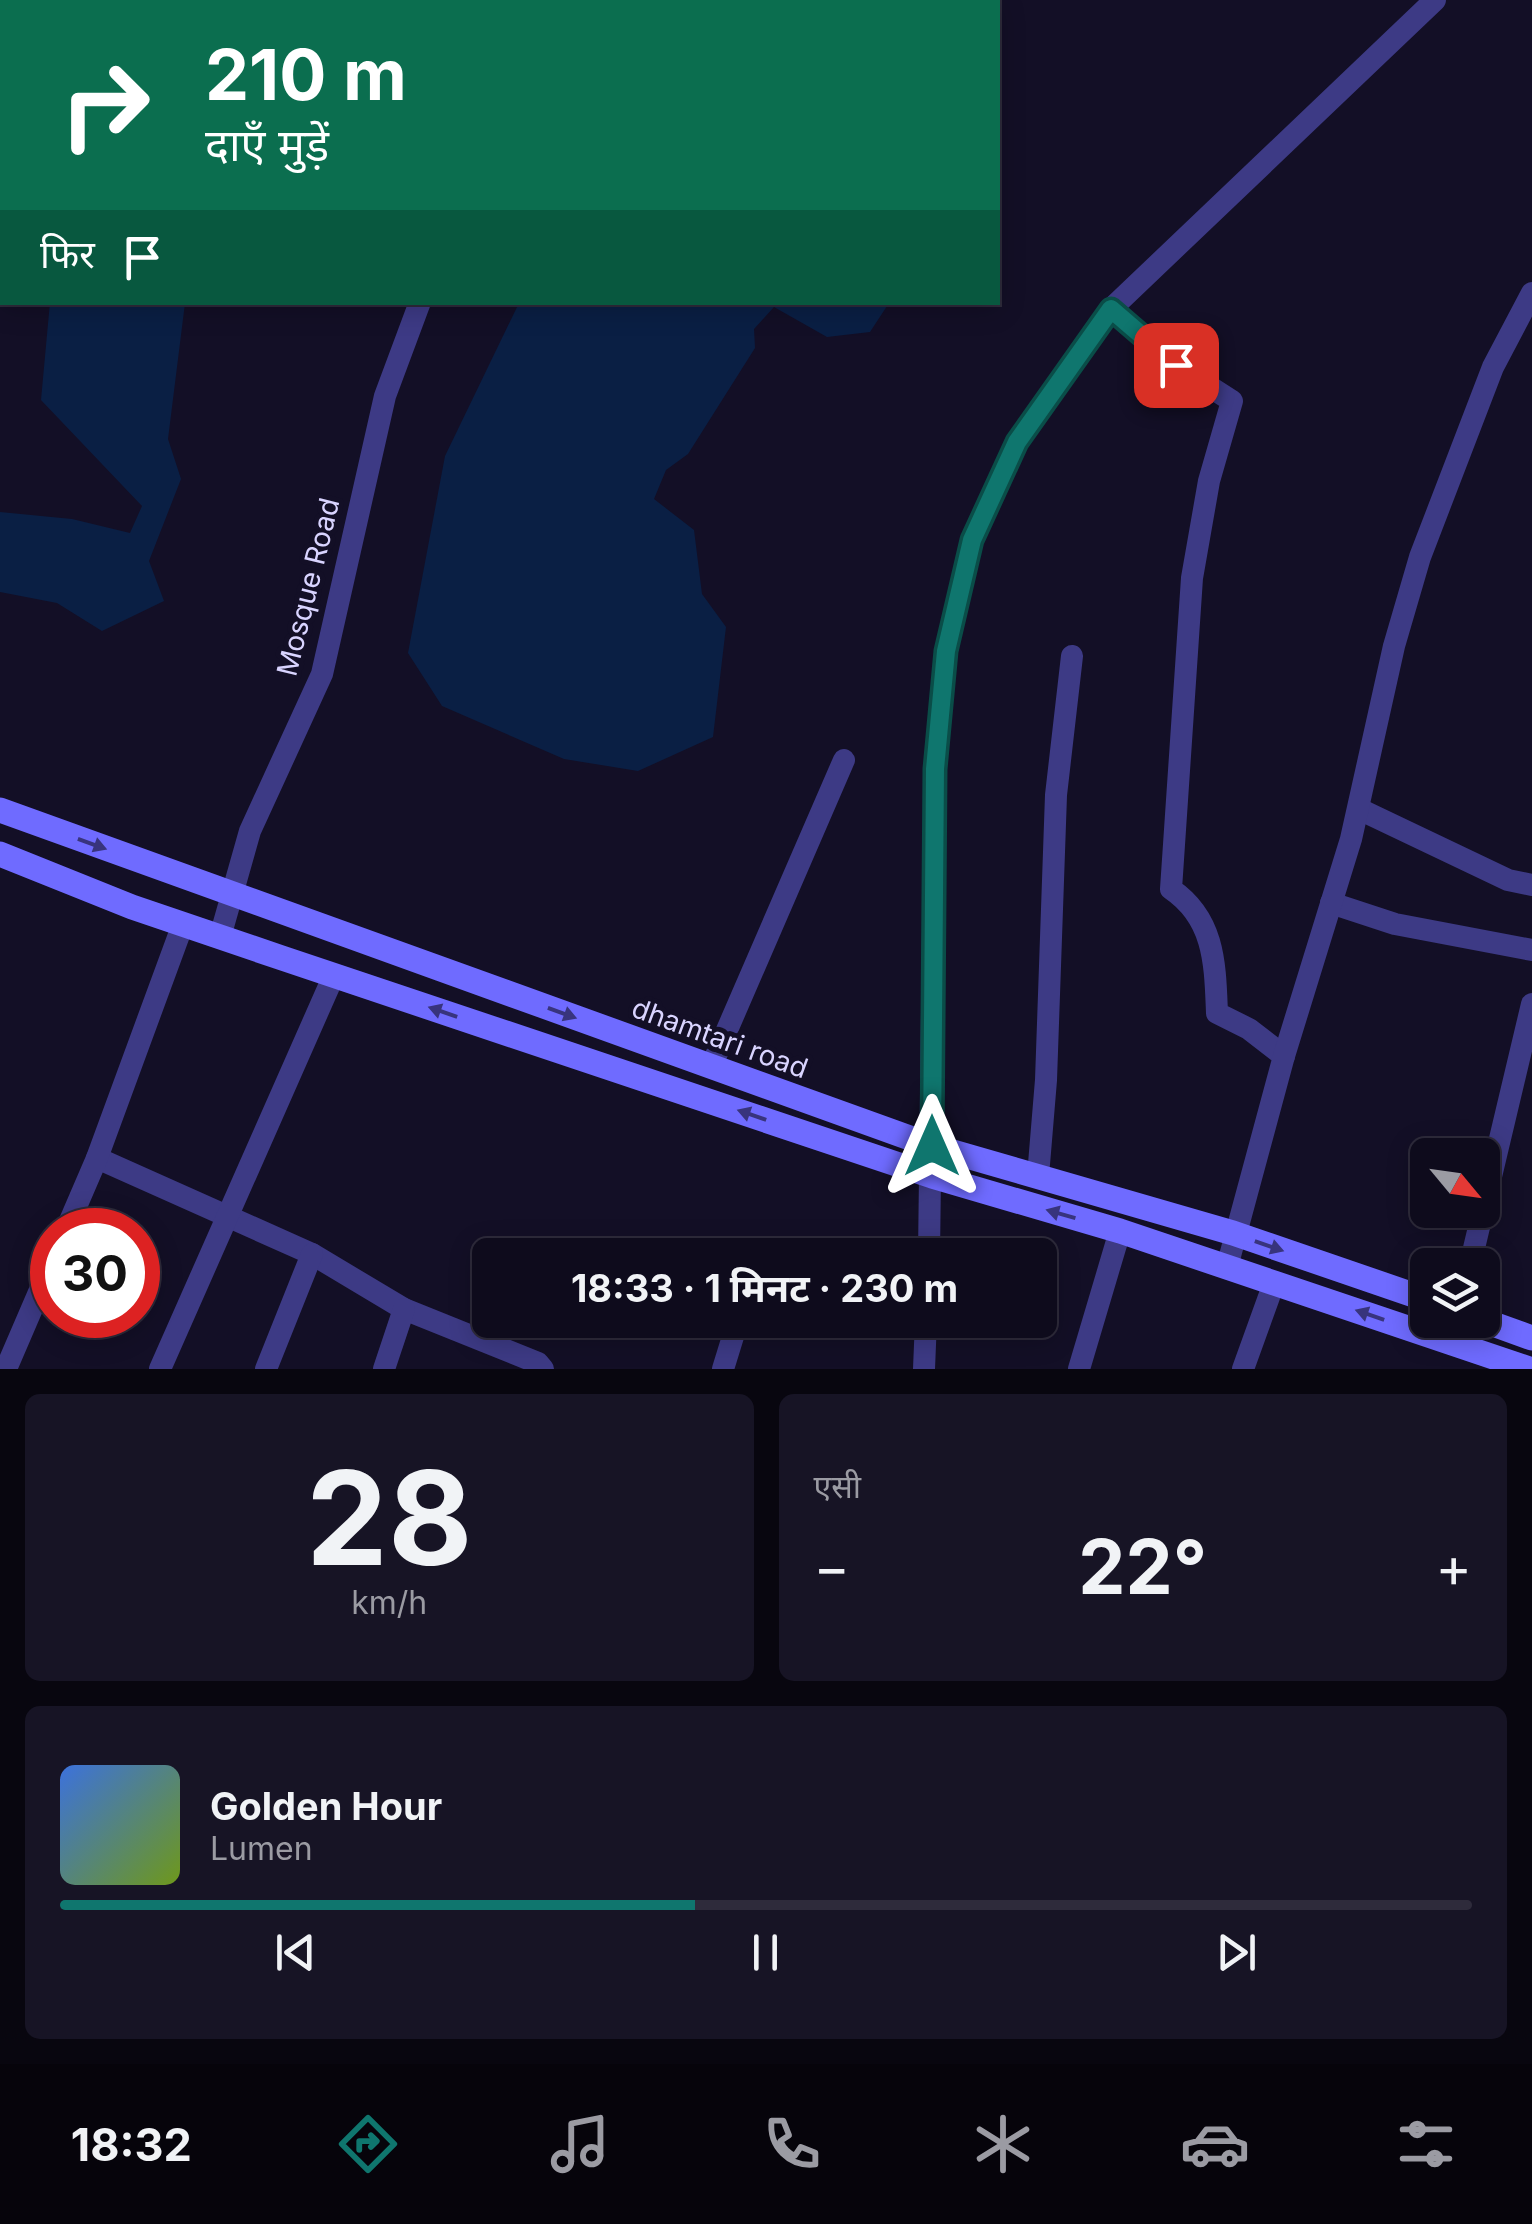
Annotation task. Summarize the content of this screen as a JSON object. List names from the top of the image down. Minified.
{"streets":{"main road":["dhamtari road"],"street":["Mosque Road"]},"crossings":[["Mosque Road","dhamtari road"]],"north":"bottom right","page":{"turn":["210 m","दाएँ मुड़ें"],"then":"फिर","limit":"30","trip":"18:33 · 1 मिनट · 230 m","tile":[["28","km/h"],"एसी"],"heat":["−","22°","+"],"song":["Golden Hour","Lumen"],"tabs":"18:32"}}
